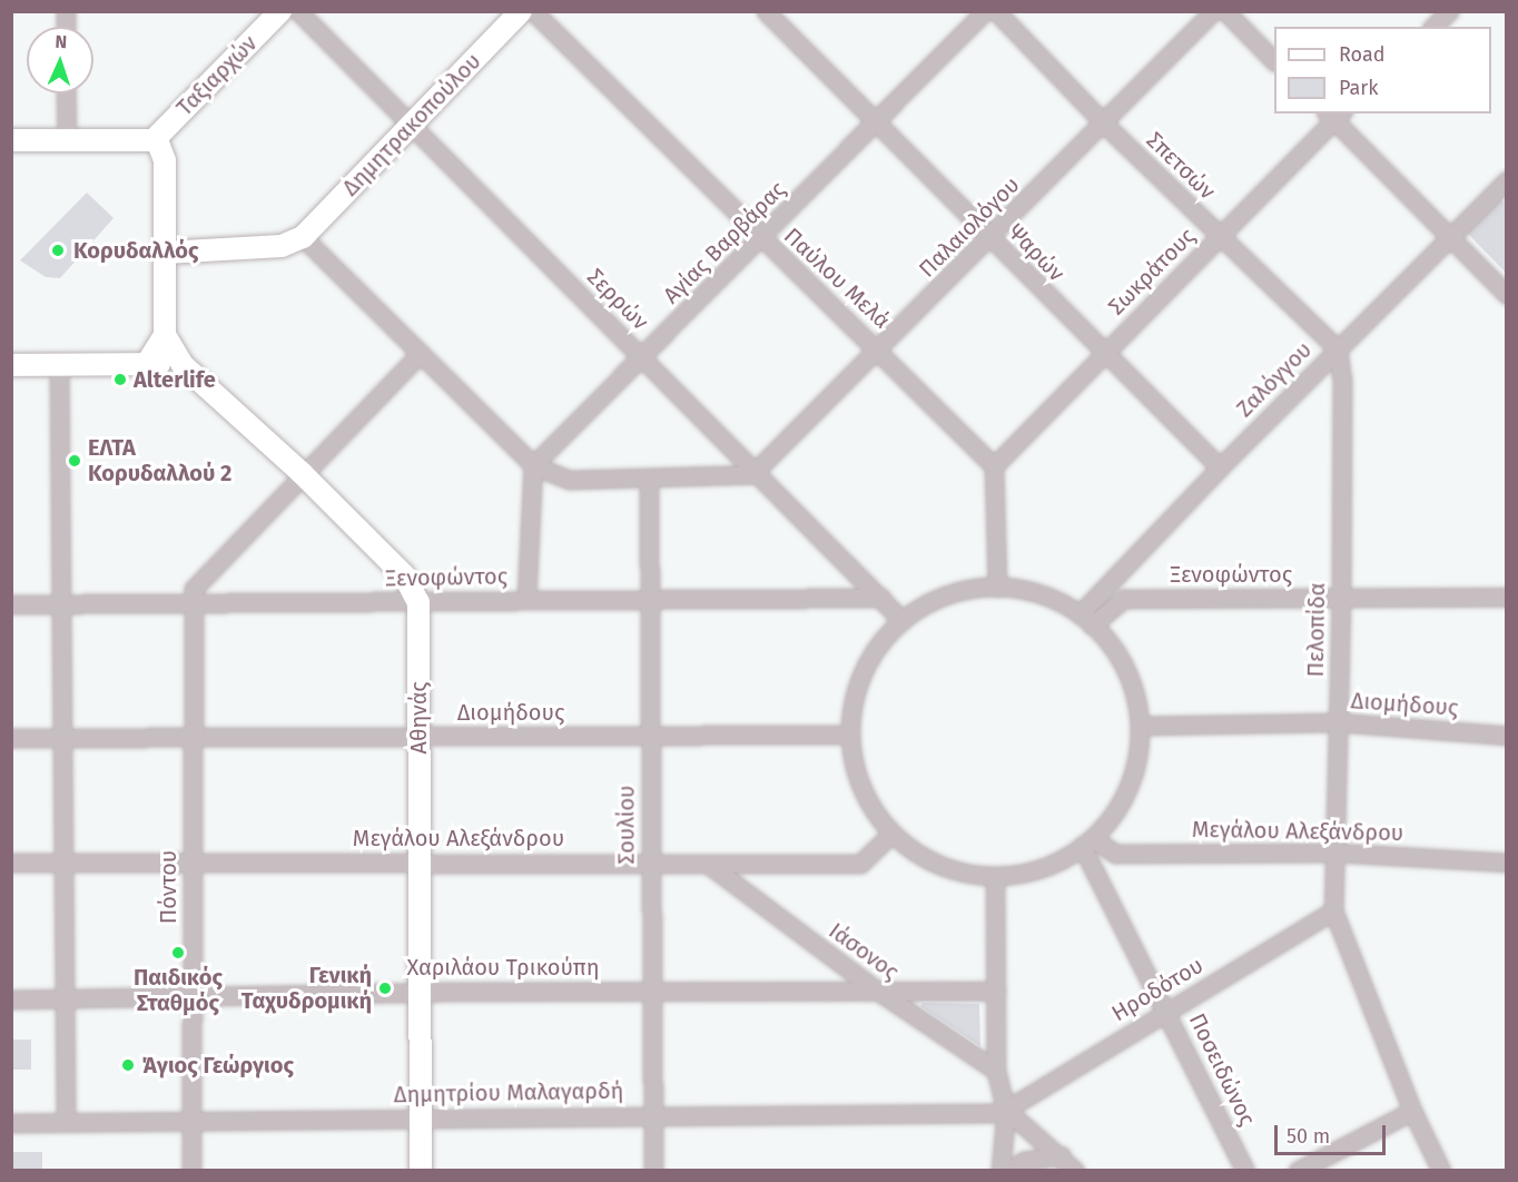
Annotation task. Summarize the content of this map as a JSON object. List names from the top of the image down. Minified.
{"streets":{"main road":["Ταξιαρχών","Δημητρακοπούλου","Αθηνάς"],"street":["Σπετσών","Παλαιολόγου","Αγίας Βαρβάρας","Ψαρών","Σωκράτους","Παύλου Μελά","Σερρών","Ζαλόγγου","Ξενοφώντος","Πελοπίδα","Διομήδους","Σουλίου","Μεγάλου Αλεξάνδρου","Πόντου","Ιάσονος","Χαριλάου Τρικούπη","Ηροδότου","Ποσειδώνος","Δημητρίου Μαλαγαρδή"]},"crossings":[["Δημητρακοπούλου","Σερρών"],["Σπετσών","Παλαιολόγου"],["Σπετσών","Σωκράτους"],["Σπετσών","Ζαλόγγου"],["Σπετσών","Πελοπίδα"],["Παλαιολόγου","Ψαρών"],["Παλαιολόγου","Παύλου Μελά"],["Παλαιολόγου","Σερρών"],["Αγίας Βαρβάρας","Ψαρών"],["Αγίας Βαρβάρας","Παύλου Μελά"],["Αγίας Βαρβάρας","Σερρών"],["Ψαρών","Σωκράτους"],["Ψαρών","Ζαλόγγου"],["Σωκράτους","Παύλου Μελά"],["Σερρών","Ξενοφώντος"],["Ζαλόγγου","Πελοπίδα"],["Ξενοφώντος","Πελοπίδα"],["Ξενοφώντος","Αθηνάς"],["Ξενοφώντος","Σουλίου"],["Ξενοφώντος","Πόντου"],["Πελοπίδα","Διομήδους"],["Πελοπίδα","Μεγάλου Αλεξάνδρου"],["Πελοπίδα","Ηροδότου"],["Διομήδους","Αθηνάς"],["Διομήδους","Σουλίου"],["Διομήδους","Πόντου"],["Αθηνάς","Μεγάλου Αλεξάνδρου"],["Αθηνάς","Χαριλάου Τρικούπη"],["Αθηνάς","Δημητρίου Μαλαγαρδή"],["Σουλίου","Μεγάλου Αλεξάνδρου"],["Σουλίου","Χαριλάου Τρικούπη"],["Σουλίου","Δημητρίου Μαλαγαρδή"],["Μεγάλου Αλεξάνδρου","Πόντου"],["Μεγάλου Αλεξάνδρου","Ιάσονος"],["Μεγάλου Αλεξάνδρου","Ποσειδώνος"],["Πόντου","Χαριλάου Τρικούπη"],["Πόντου","Δημητρίου Μαλαγαρδή"],["Ιάσονος","Χαριλάου Τρικούπη"],["Ηροδότου","Ποσειδώνος"],["Ηροδότου","Δημητρίου Μαλαγαρδή"]],"places":["Κορυδαλλός","Alterlife","ΕΛΤΑ Κορυδαλλού 2","Παιδικός Σταθμός","Γενική Ταχυδρομική","Άγιος Γεώργιος"],"legend":["Road","Park"],"scale_bar":"50 m","north":"top"}
